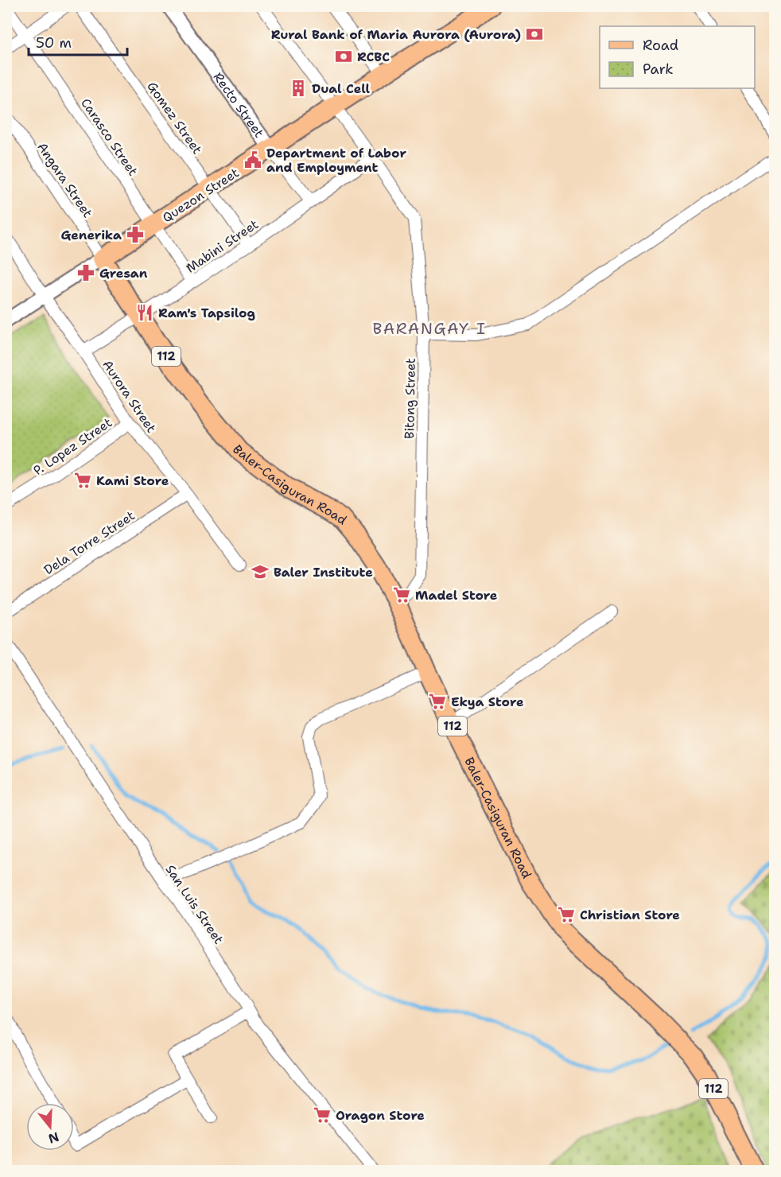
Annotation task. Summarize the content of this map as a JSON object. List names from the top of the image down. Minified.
{"streets":{"main road":["Quezon Street","112","Baler-Casiguran Road"],"street":["Recto Street","Gomez Street","Carasco Street","Angara Street","Mabini Street","Aurora Street","Bitong Street","P. Lopez Street","Dela Torre Street","San Luis Street"]},"crossings":[["Recto Street","Quezon Street"],["Recto Street","Mabini Street"],["Gomez Street","Quezon Street"],["Gomez Street","Mabini Street"],["Carasco Street","Quezon Street"],["Carasco Street","Mabini Street"],["Angara Street","Quezon Street"],["Angara Street","Baler-Casiguran Road"],["Quezon Street","Aurora Street"],["Quezon Street","Bitong Street"],["Quezon Street","Baler-Casiguran Road"],["Mabini Street","Aurora Street"],["Mabini Street","Bitong Street"],["Mabini Street","Baler-Casiguran Road"],["Aurora Street","P. Lopez Street"],["Aurora Street","Dela Torre Street"],["Bitong Street","Baler-Casiguran Road"]],"districts":["BARANGAY I"],"places":{"bank":["Rural Bank of Maria Aurora (Aurora)","RCBC"],"building":["Dual Cell"],"public building":["Department of Labor and Employment"],"pharmacy":["Generika","Gresan"],"restaurant":["Ram's Tapsilog"],"supermarket":["Kami Store","Madel Store","Ekya Store","Christian Store","Oragon Store"],"school or university":["Baler Institute"]},"legend":["Road","Park"],"scale_bar":"50 m","north":"bottom"}
